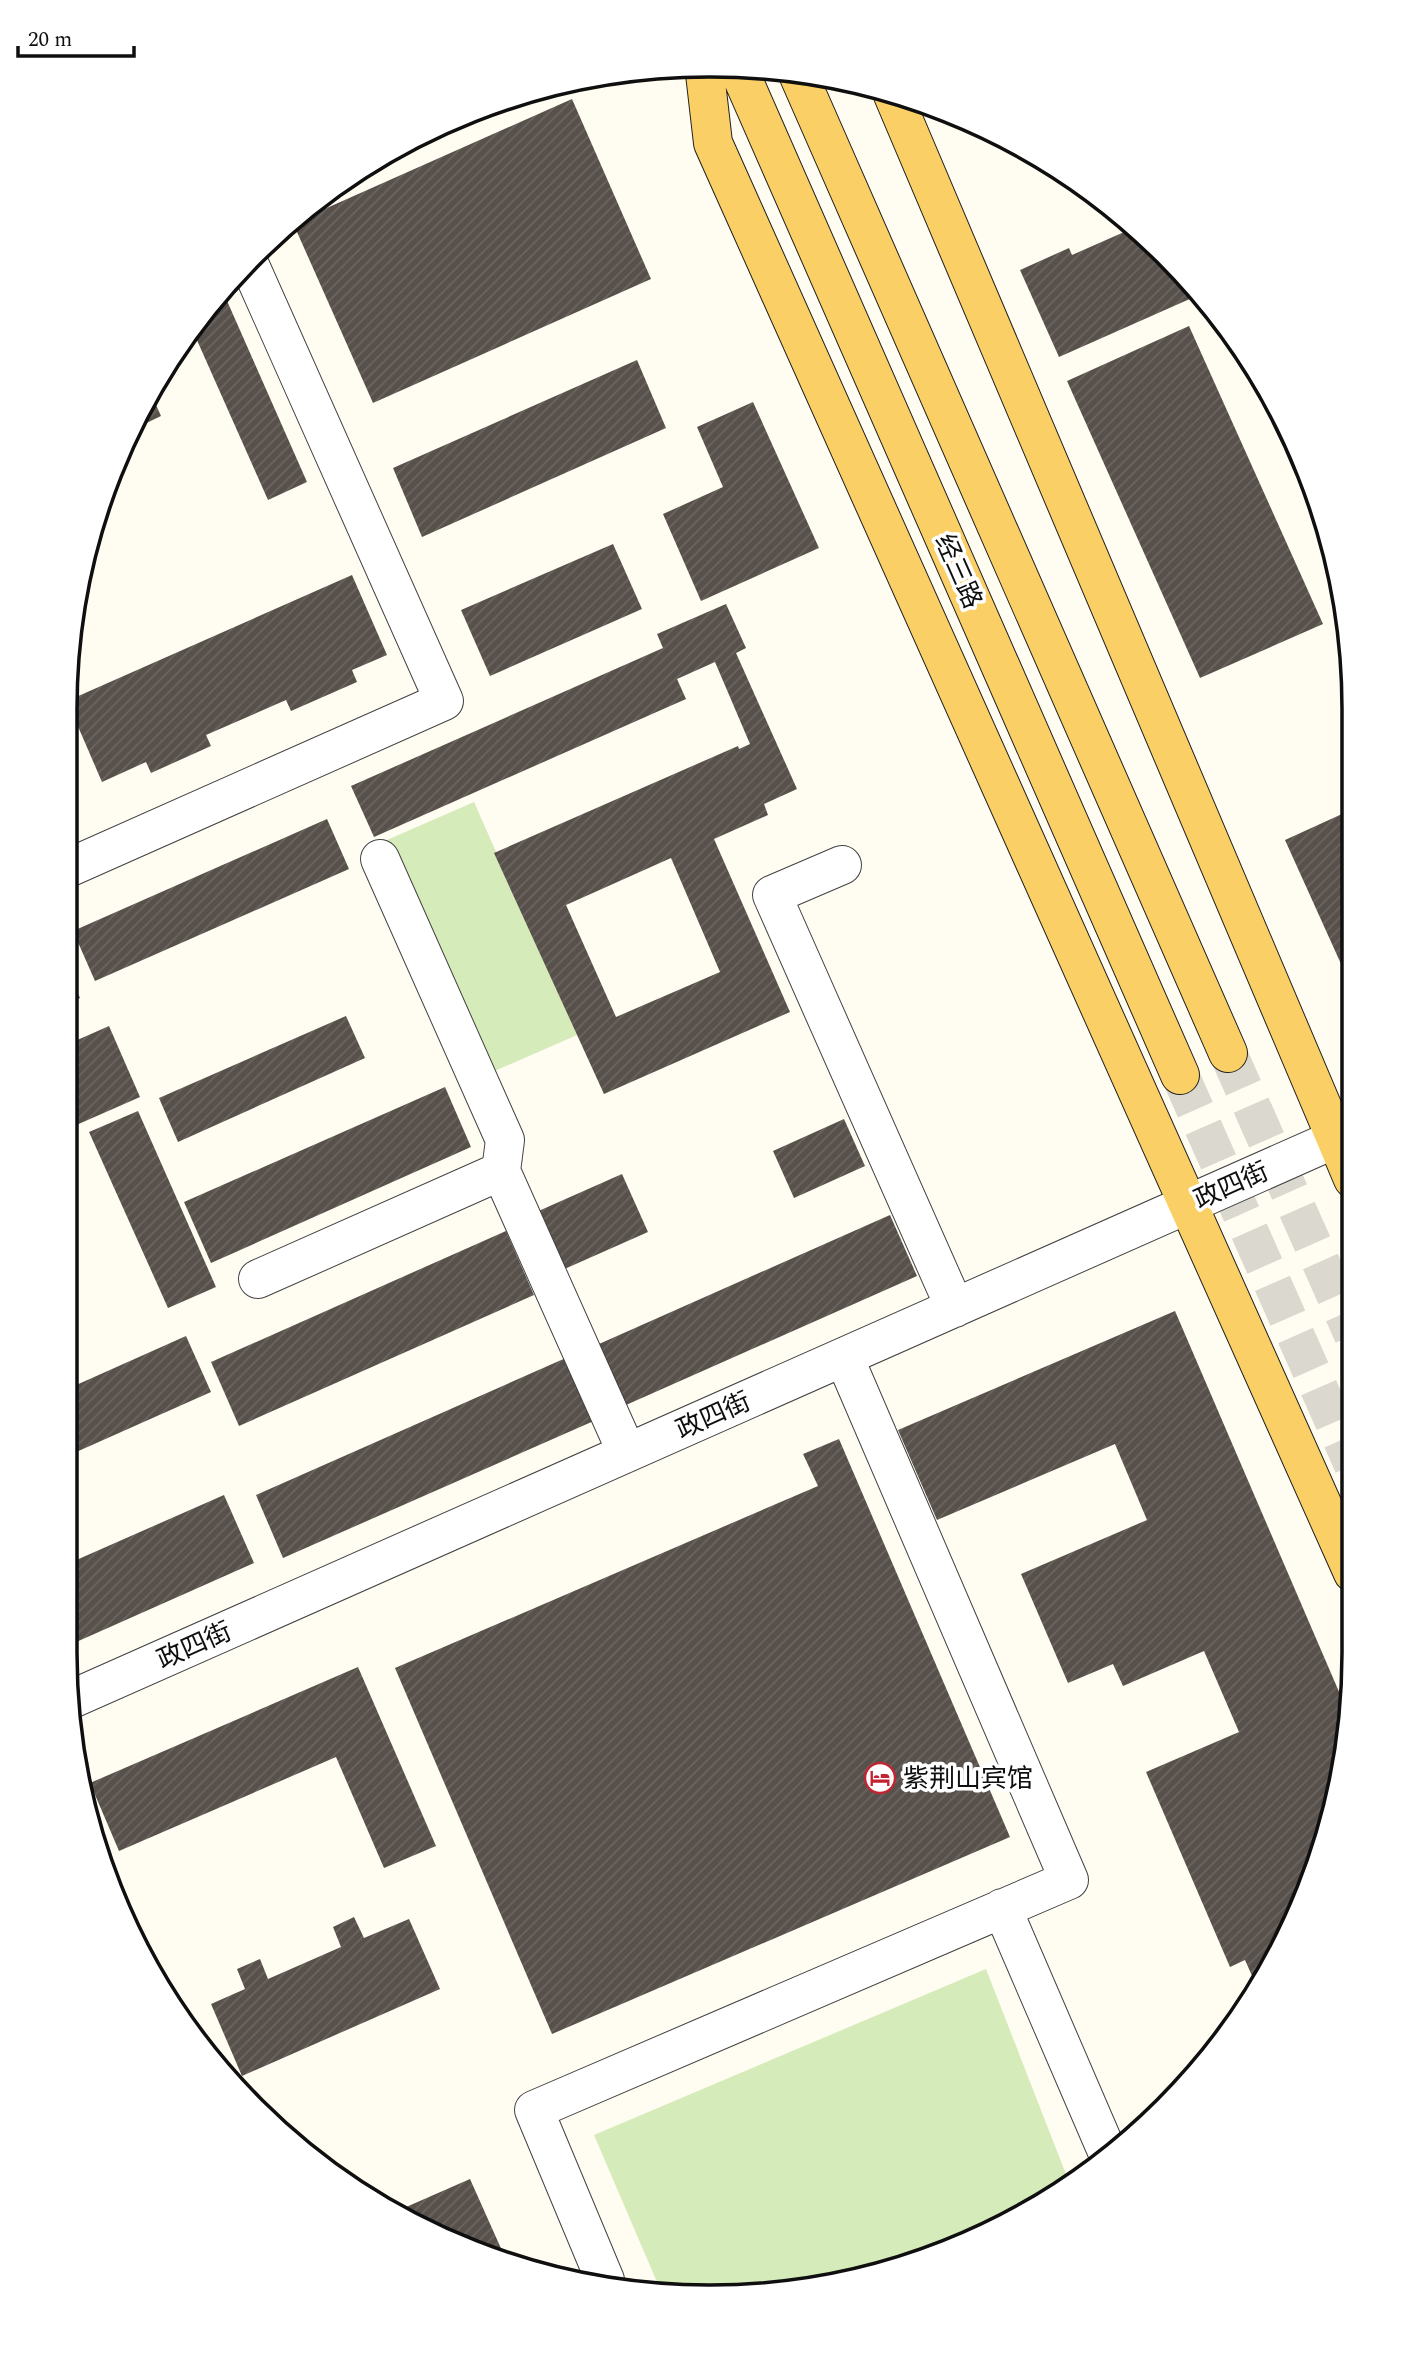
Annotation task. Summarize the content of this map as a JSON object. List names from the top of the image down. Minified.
{"streets":{"main road":["经三路"],"street":["政四街"]},"places":{"hotel":["紫荆山宾馆"]},"scale_bar":"20 m"}
